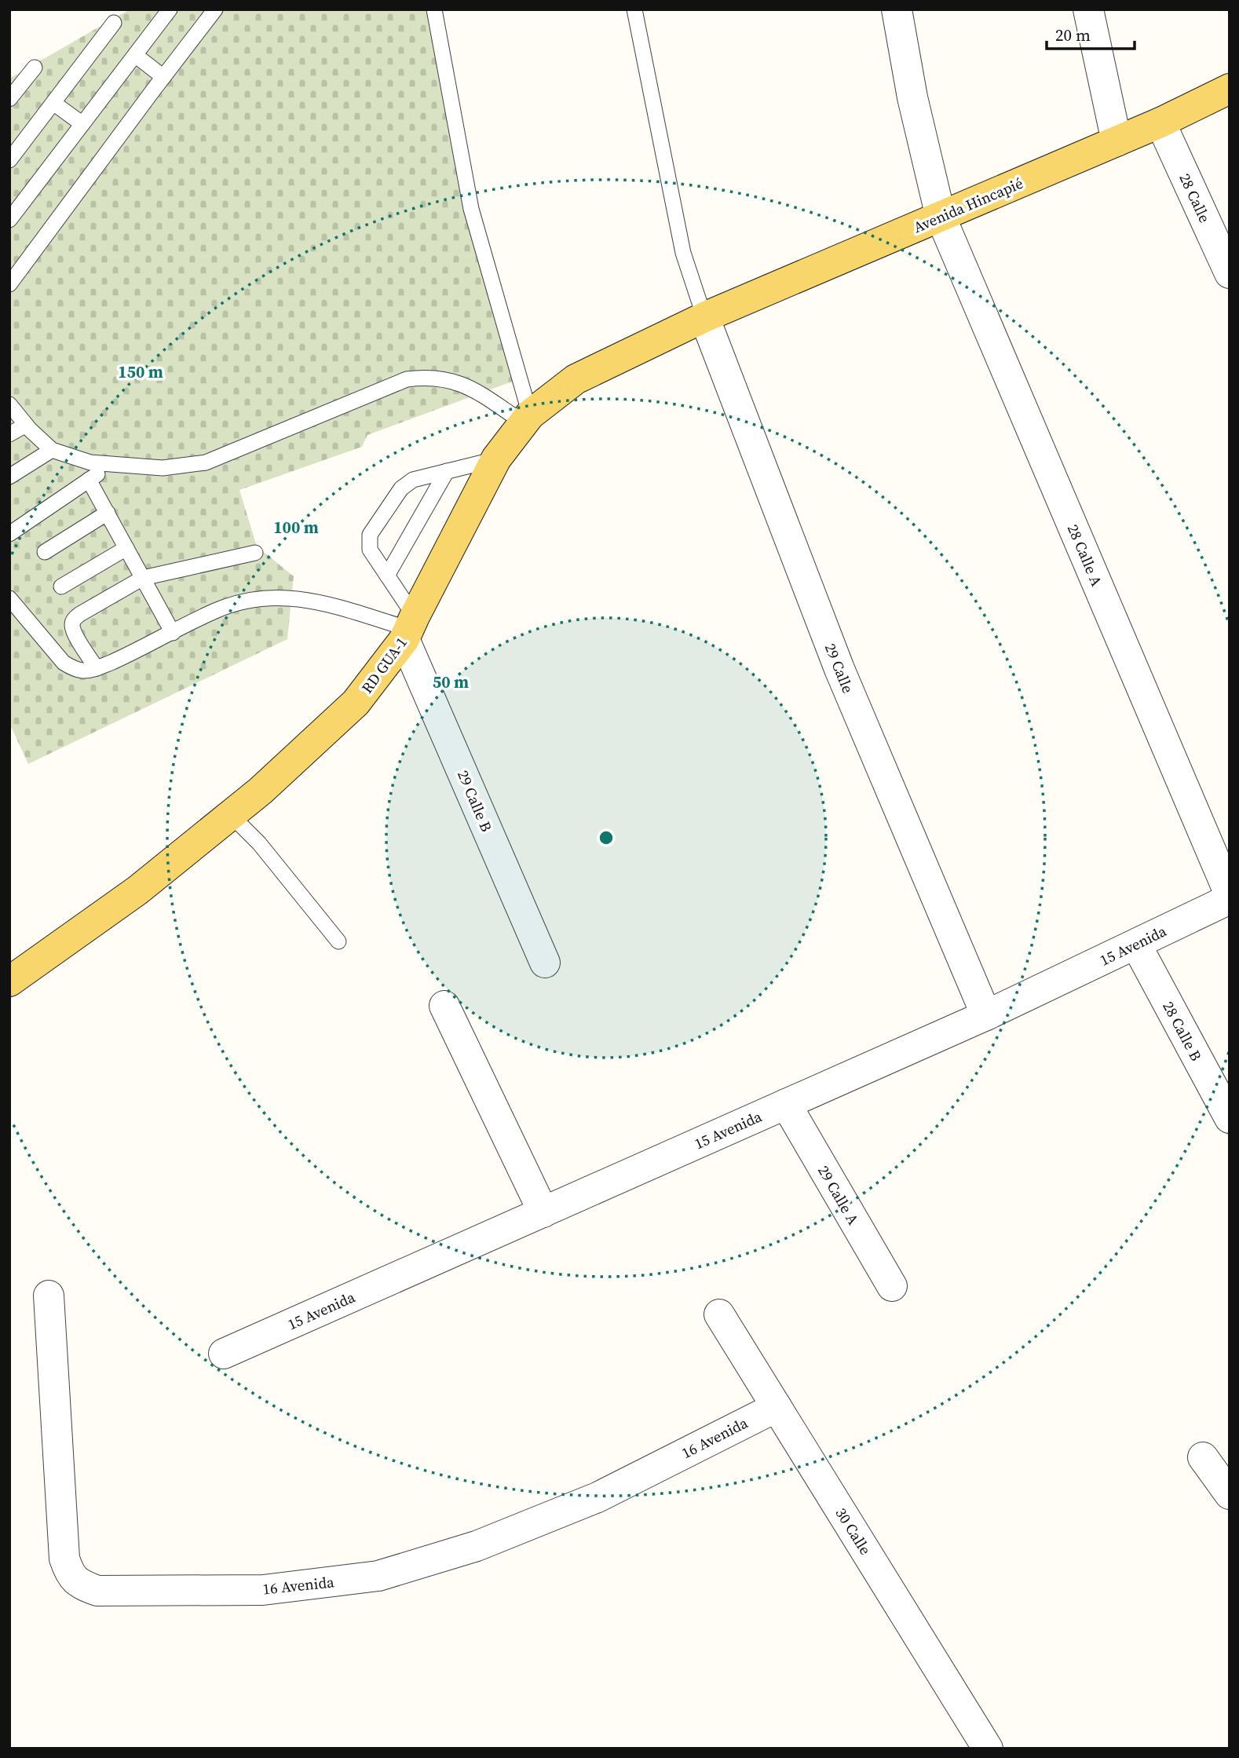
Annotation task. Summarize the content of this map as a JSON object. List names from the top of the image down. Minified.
{"streets":{"main road":["Avenida Hincapié","RD GUA-1"],"street":["28 Calle","28 Calle A","29 Calle","29 Calle B","15 Avenida","28 Calle B","29 Calle A","16 Avenida","30 Calle"]},"crossings":[["28 Calle","Avenida Hincapié"],["Avenida Hincapié","28 Calle A"],["Avenida Hincapié","RD GUA-1"],["Avenida Hincapié","29 Calle"],["RD GUA-1","29 Calle"],["RD GUA-1","29 Calle B"],["29 Calle","15 Avenida"],["15 Avenida","28 Calle B"],["15 Avenida","29 Calle A"],["16 Avenida","30 Calle"]],"scale_bar":"20 m","rings":["150 m","100 m","50 m"]}
